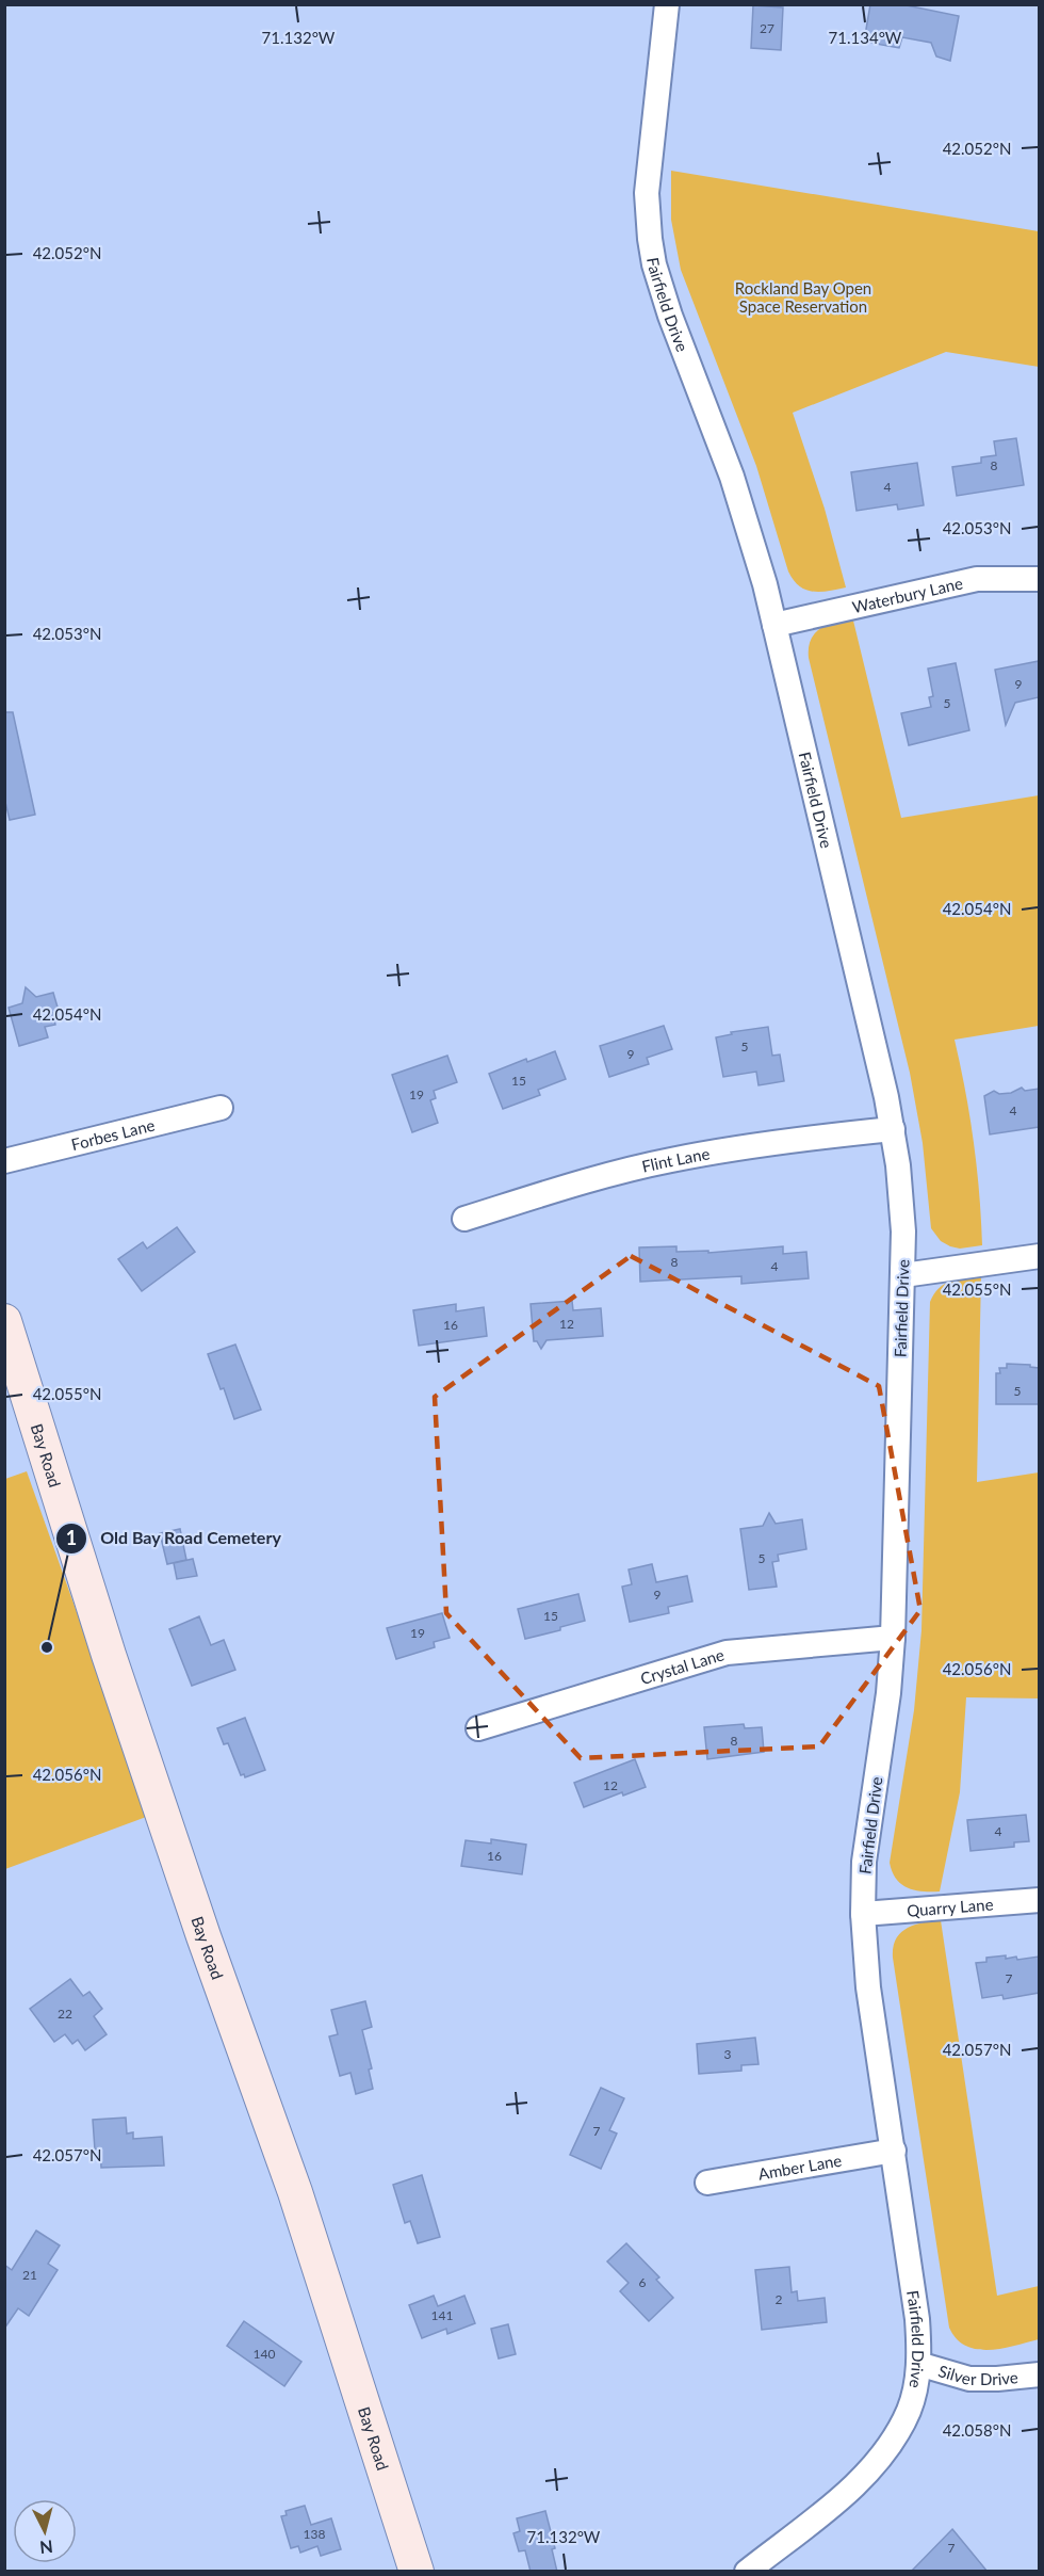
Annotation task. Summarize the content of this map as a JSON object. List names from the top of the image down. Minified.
{"streets":{"main road":["Bay Road"],"street":["Fairfield Drive","Waterbury Lane","Forbes Lane","Flint Lane","Crystal Lane","Quarry Lane","Amber Lane","Silver Drive"]},"crossings":[["Fairfield Drive","Waterbury Lane"],["Fairfield Drive","Flint Lane"],["Fairfield Drive","Crystal Lane"],["Fairfield Drive","Quarry Lane"],["Fairfield Drive","Amber Lane"],["Fairfield Drive","Silver Drive"]],"parks":["Rockland Bay Open Space Reservation"],"places":["Old Bay Road Cemetery"],"house_numbers":["27","8","4","9","5","5","9","15","19","4","8","4","12","16","5","5","9","15","19","8","12","4","16","7","22","3","7","21","6","2","141","140","138","7"],"north":"bottom","coordinates":["71.132°W","71.134°W","42.052°N","42.053°N","42.054°N","42.055°N","42.056°N","42.057°N","42.058°N"]}
